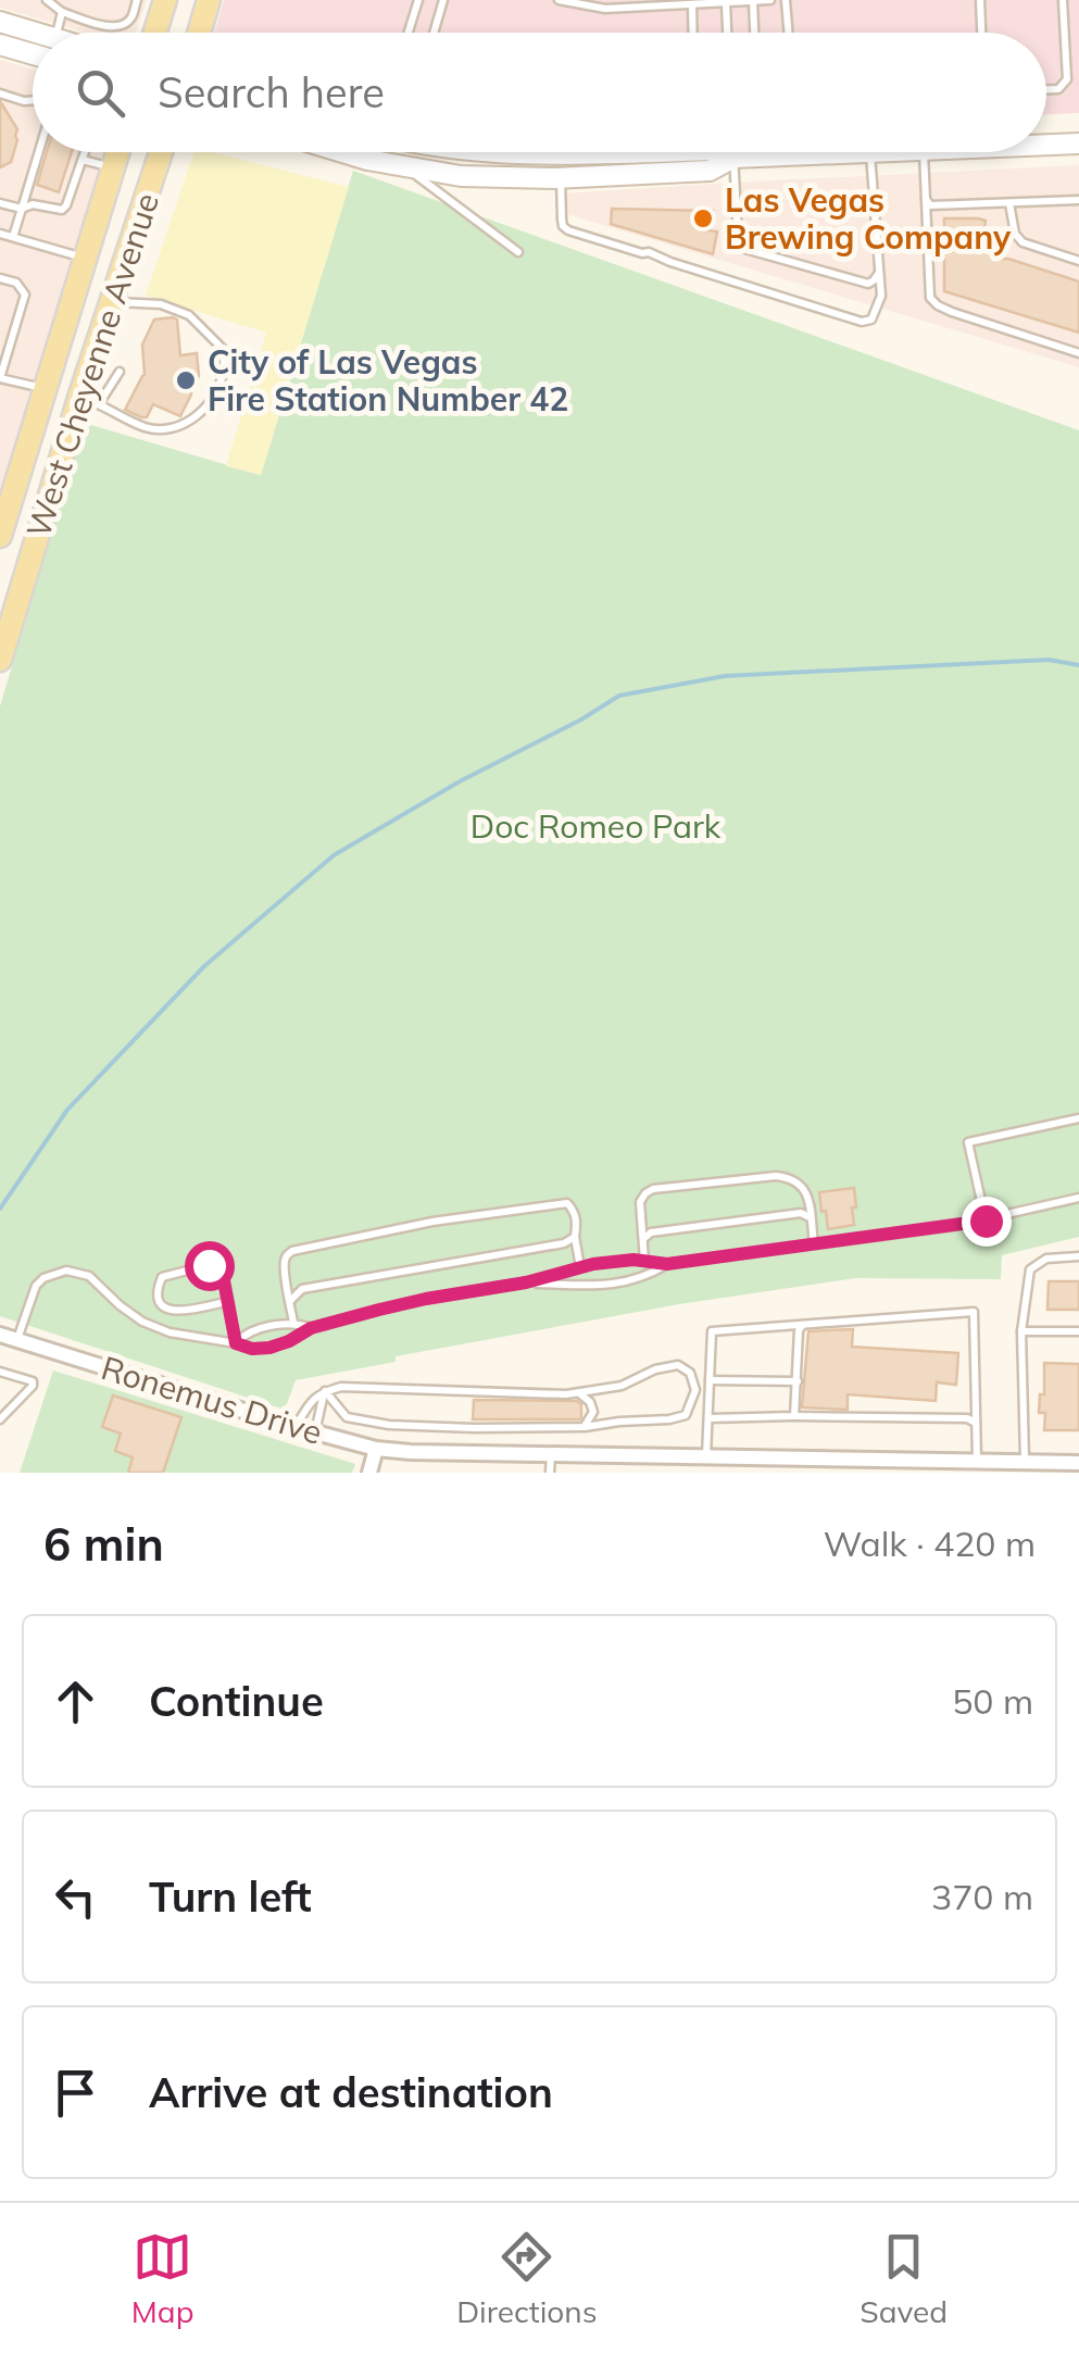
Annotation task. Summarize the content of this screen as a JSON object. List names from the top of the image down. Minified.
{"streets":{"main road":["West Cheyenne Avenue"],"street":["Ronemus Drive"]},"parks":["Doc Romeo Park"],"places":["Las Vegas Brewing Company","City of Las Vegas Fire Station Number 42"],"page":{"search":"Search here","heading":["6 min","Walk · 420 m"],"list":[["Continue","50 m"],["Turn left","370 m"],"Arrive at destination"],"nav":["Map","Directions","Saved"]}}
